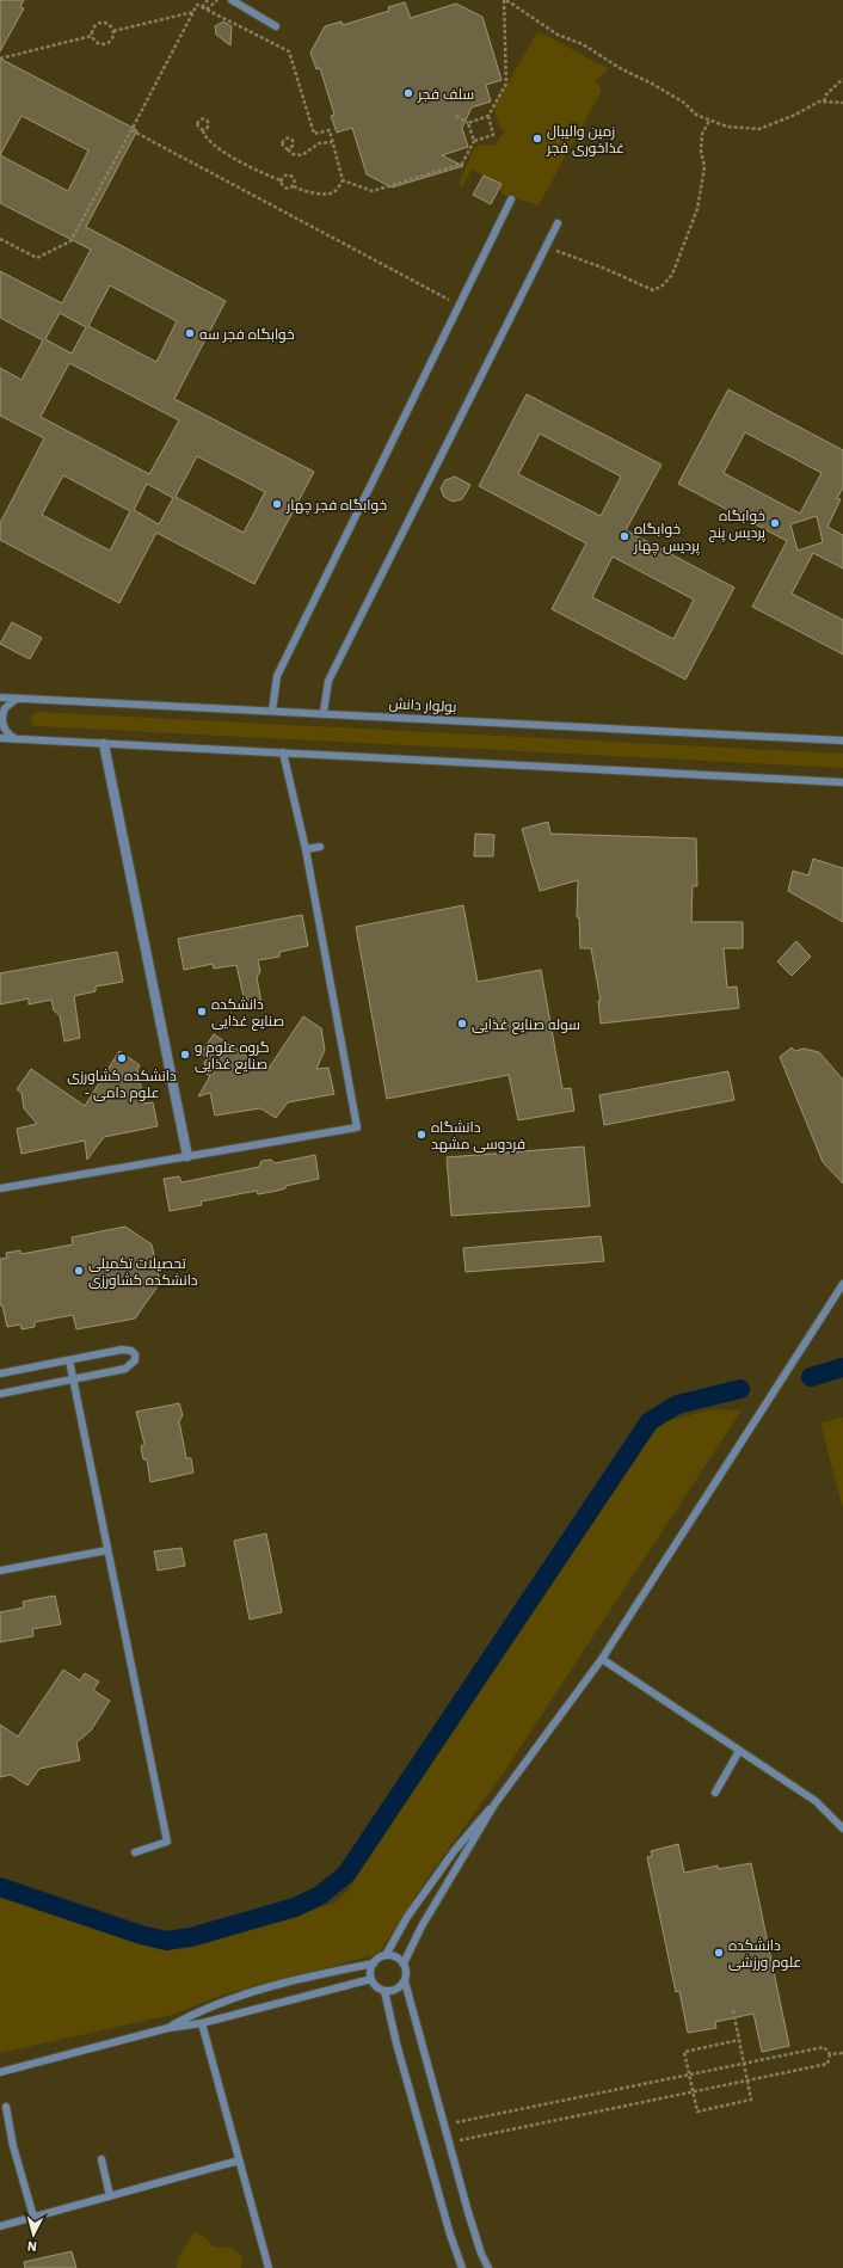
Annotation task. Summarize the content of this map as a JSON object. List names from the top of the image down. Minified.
{"streets":{"lane":["بولوار دانش"]},"places":["سلف فجر","زمین والیبال غذاخوری فجر","خوابگاه فجر سه","خوابگاه فجر چهار","خوابگاه پردیس پنج","خوابگاه پردیس چهار","دانشکده صنایع غذایی","سوله صنایع غذایی","گروه علوم و صنایع غذایی","دانشکده کشاورزی - علوم دامی","دانشگاه فردوسی مشهد","تحصیلات تکمیلی دانشکده کشاورزی","دانشکده علوم ورزشی"],"north":"bottom"}
